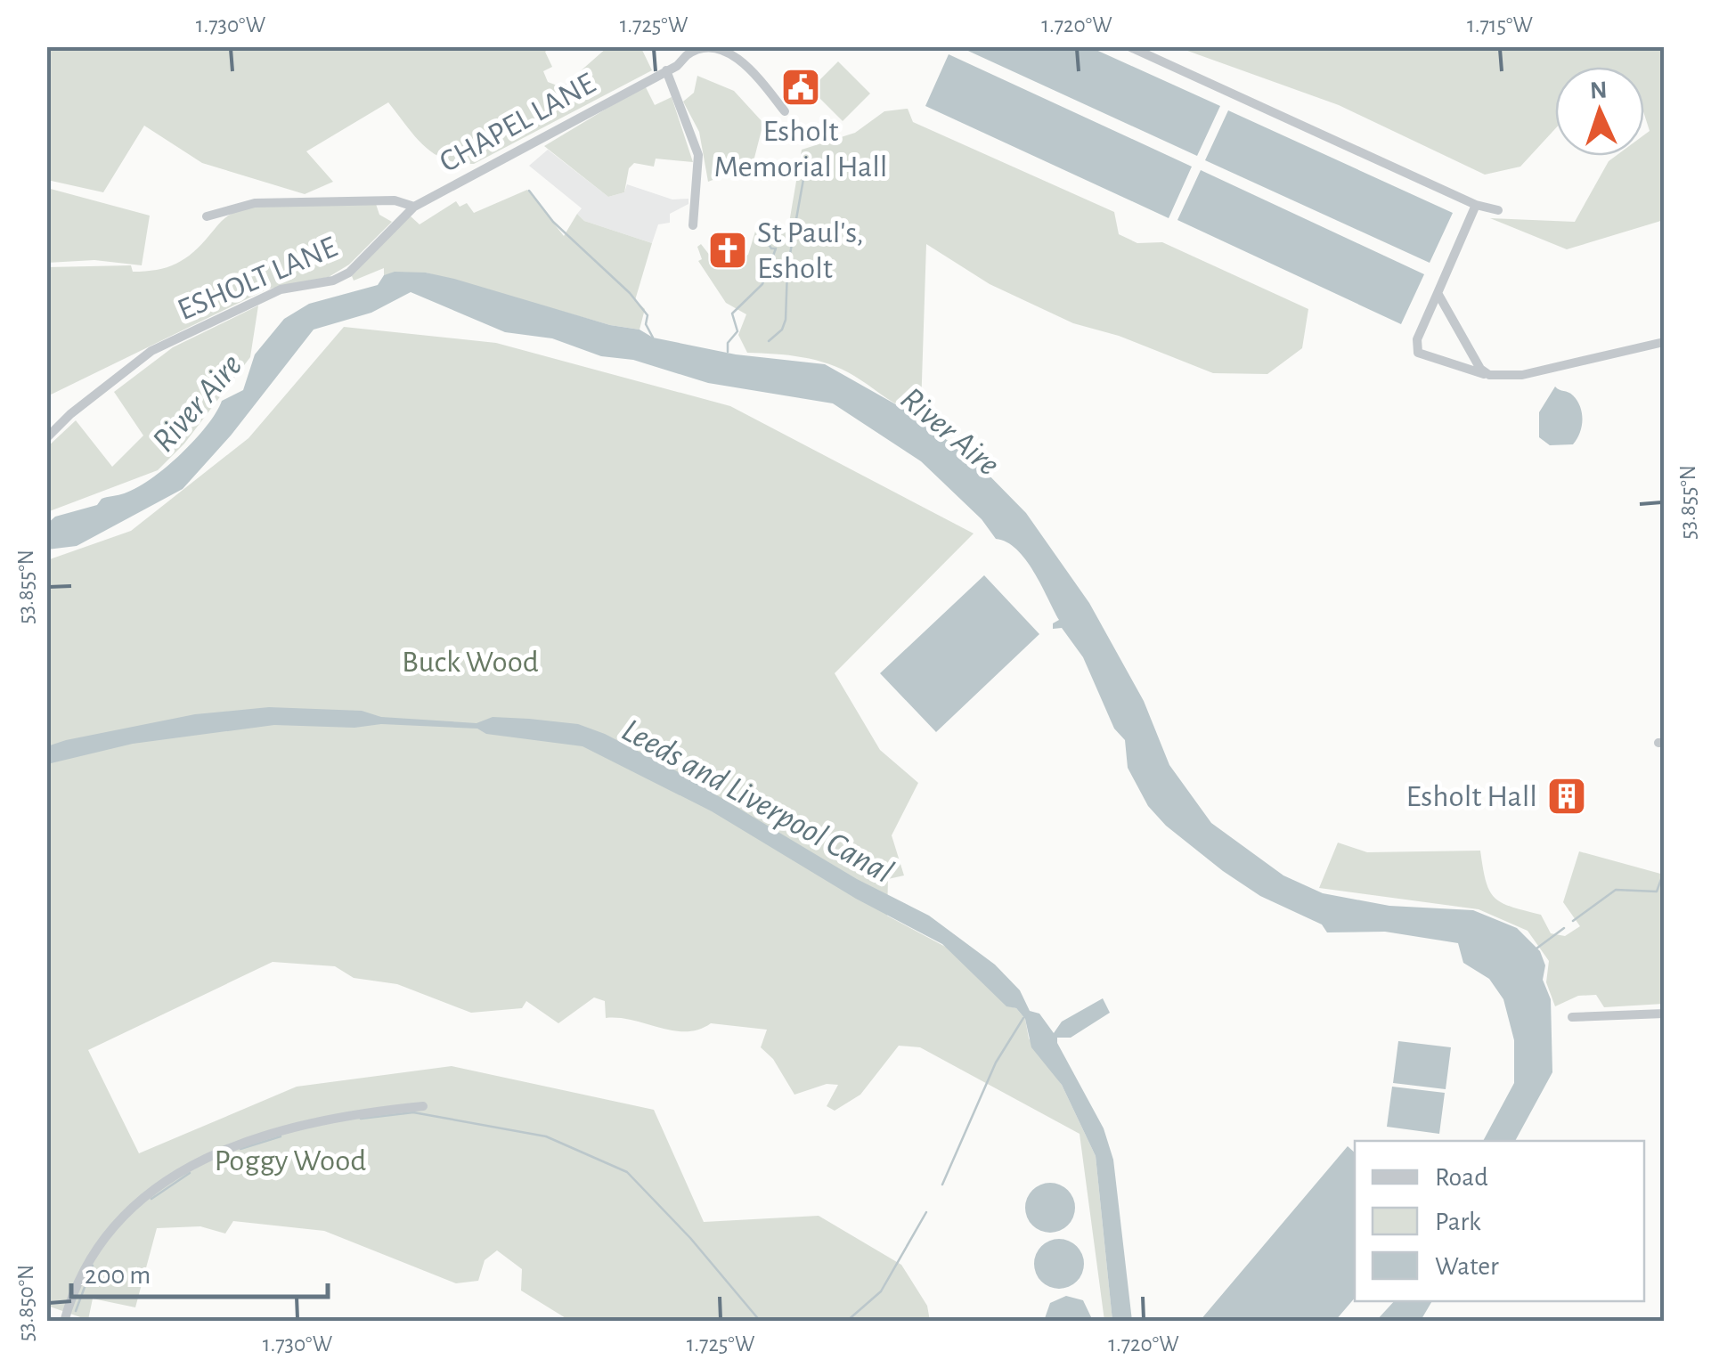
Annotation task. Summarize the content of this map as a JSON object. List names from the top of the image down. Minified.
{"streets":{"street":["CHAPEL LANE","ESHOLT LANE"]},"crossings":[["CHAPEL LANE","ESHOLT LANE"]],"water":["River Aire","Leeds and Liverpool Canal"],"parks":["Buck Wood","Poggy Wood"],"places":{"public building":["Esholt Memorial Hall"],"church":["St Paul's, Esholt"],"building":["Esholt Hall"]},"legend":["Road","Park","Water"],"scale_bar":"200 m","north":"top","coordinates":["1.730°W","1.725°W","1.720°W","1.715°W","53.855°N","53.850°N"]}
